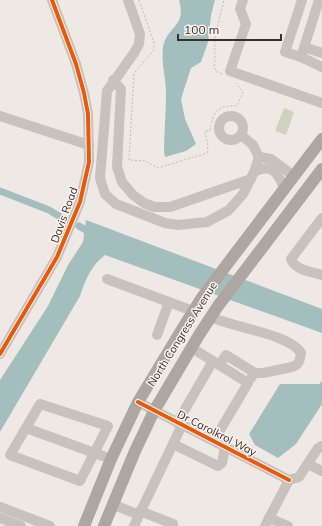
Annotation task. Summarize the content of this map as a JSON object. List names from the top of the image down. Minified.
{"streets":{"main road":["North Congress Avenue"],"street":["Davis Road","Dr Carolkrol Way"]},"crossings":[["North Congress Avenue","Dr Carolkrol Way"]],"scale_bar":"100 m"}
